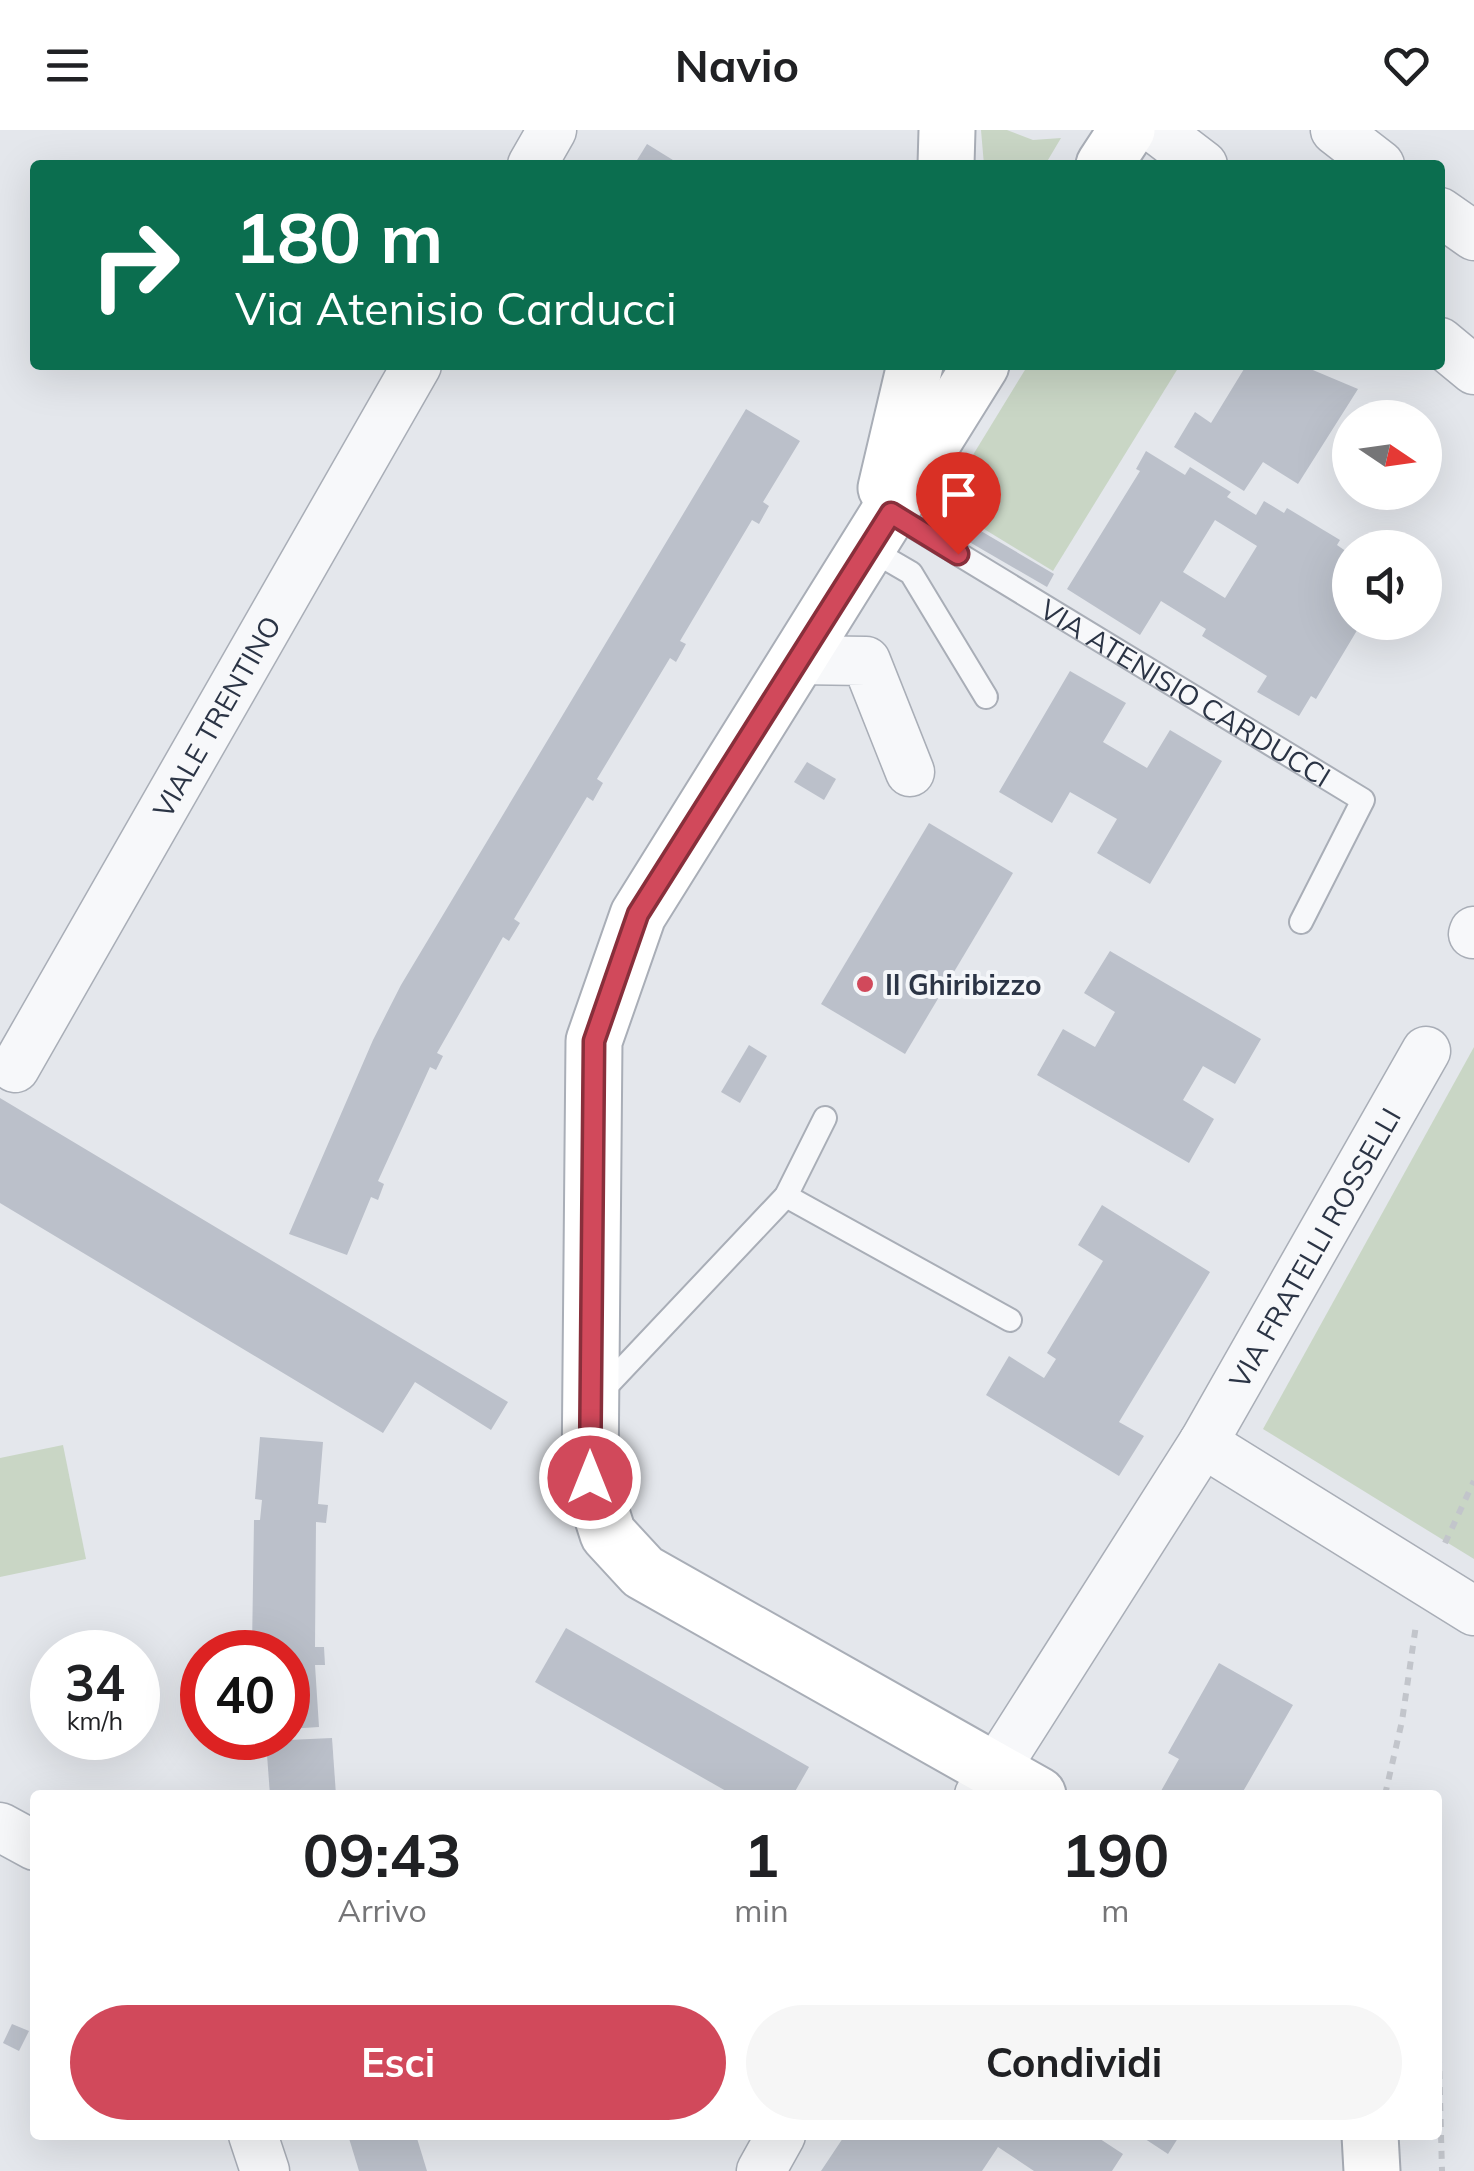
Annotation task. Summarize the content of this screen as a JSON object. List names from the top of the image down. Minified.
{"streets":{"street":["VIALE TRENTINO","VIA FRATELLI ROSSELLI"],"lane":["VIA ATENISIO CARDUCCI"]},"places":["Il Ghiribizzo"],"north":"right","page":{"header":"Navio","turn":["180 m","Via Atenisio Carducci"],"speed":"34 km/h","limit":"40","eta":["09:43","Arrivo","1","min","190","m"],"buttons":["Esci","Condividi"]}}
